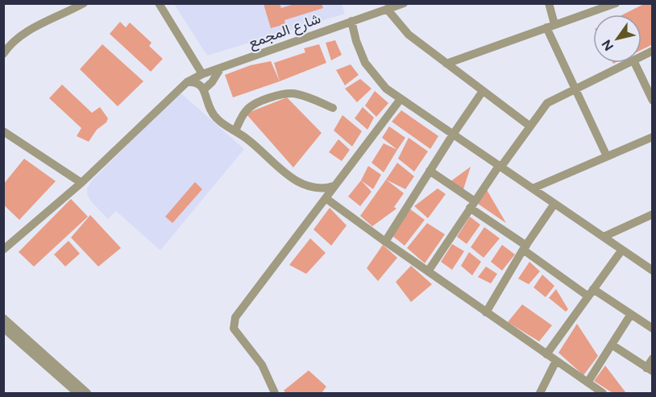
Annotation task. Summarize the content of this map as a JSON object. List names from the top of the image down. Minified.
{"streets":{"street":["شارع المجمع"]},"north":"bottom left"}
